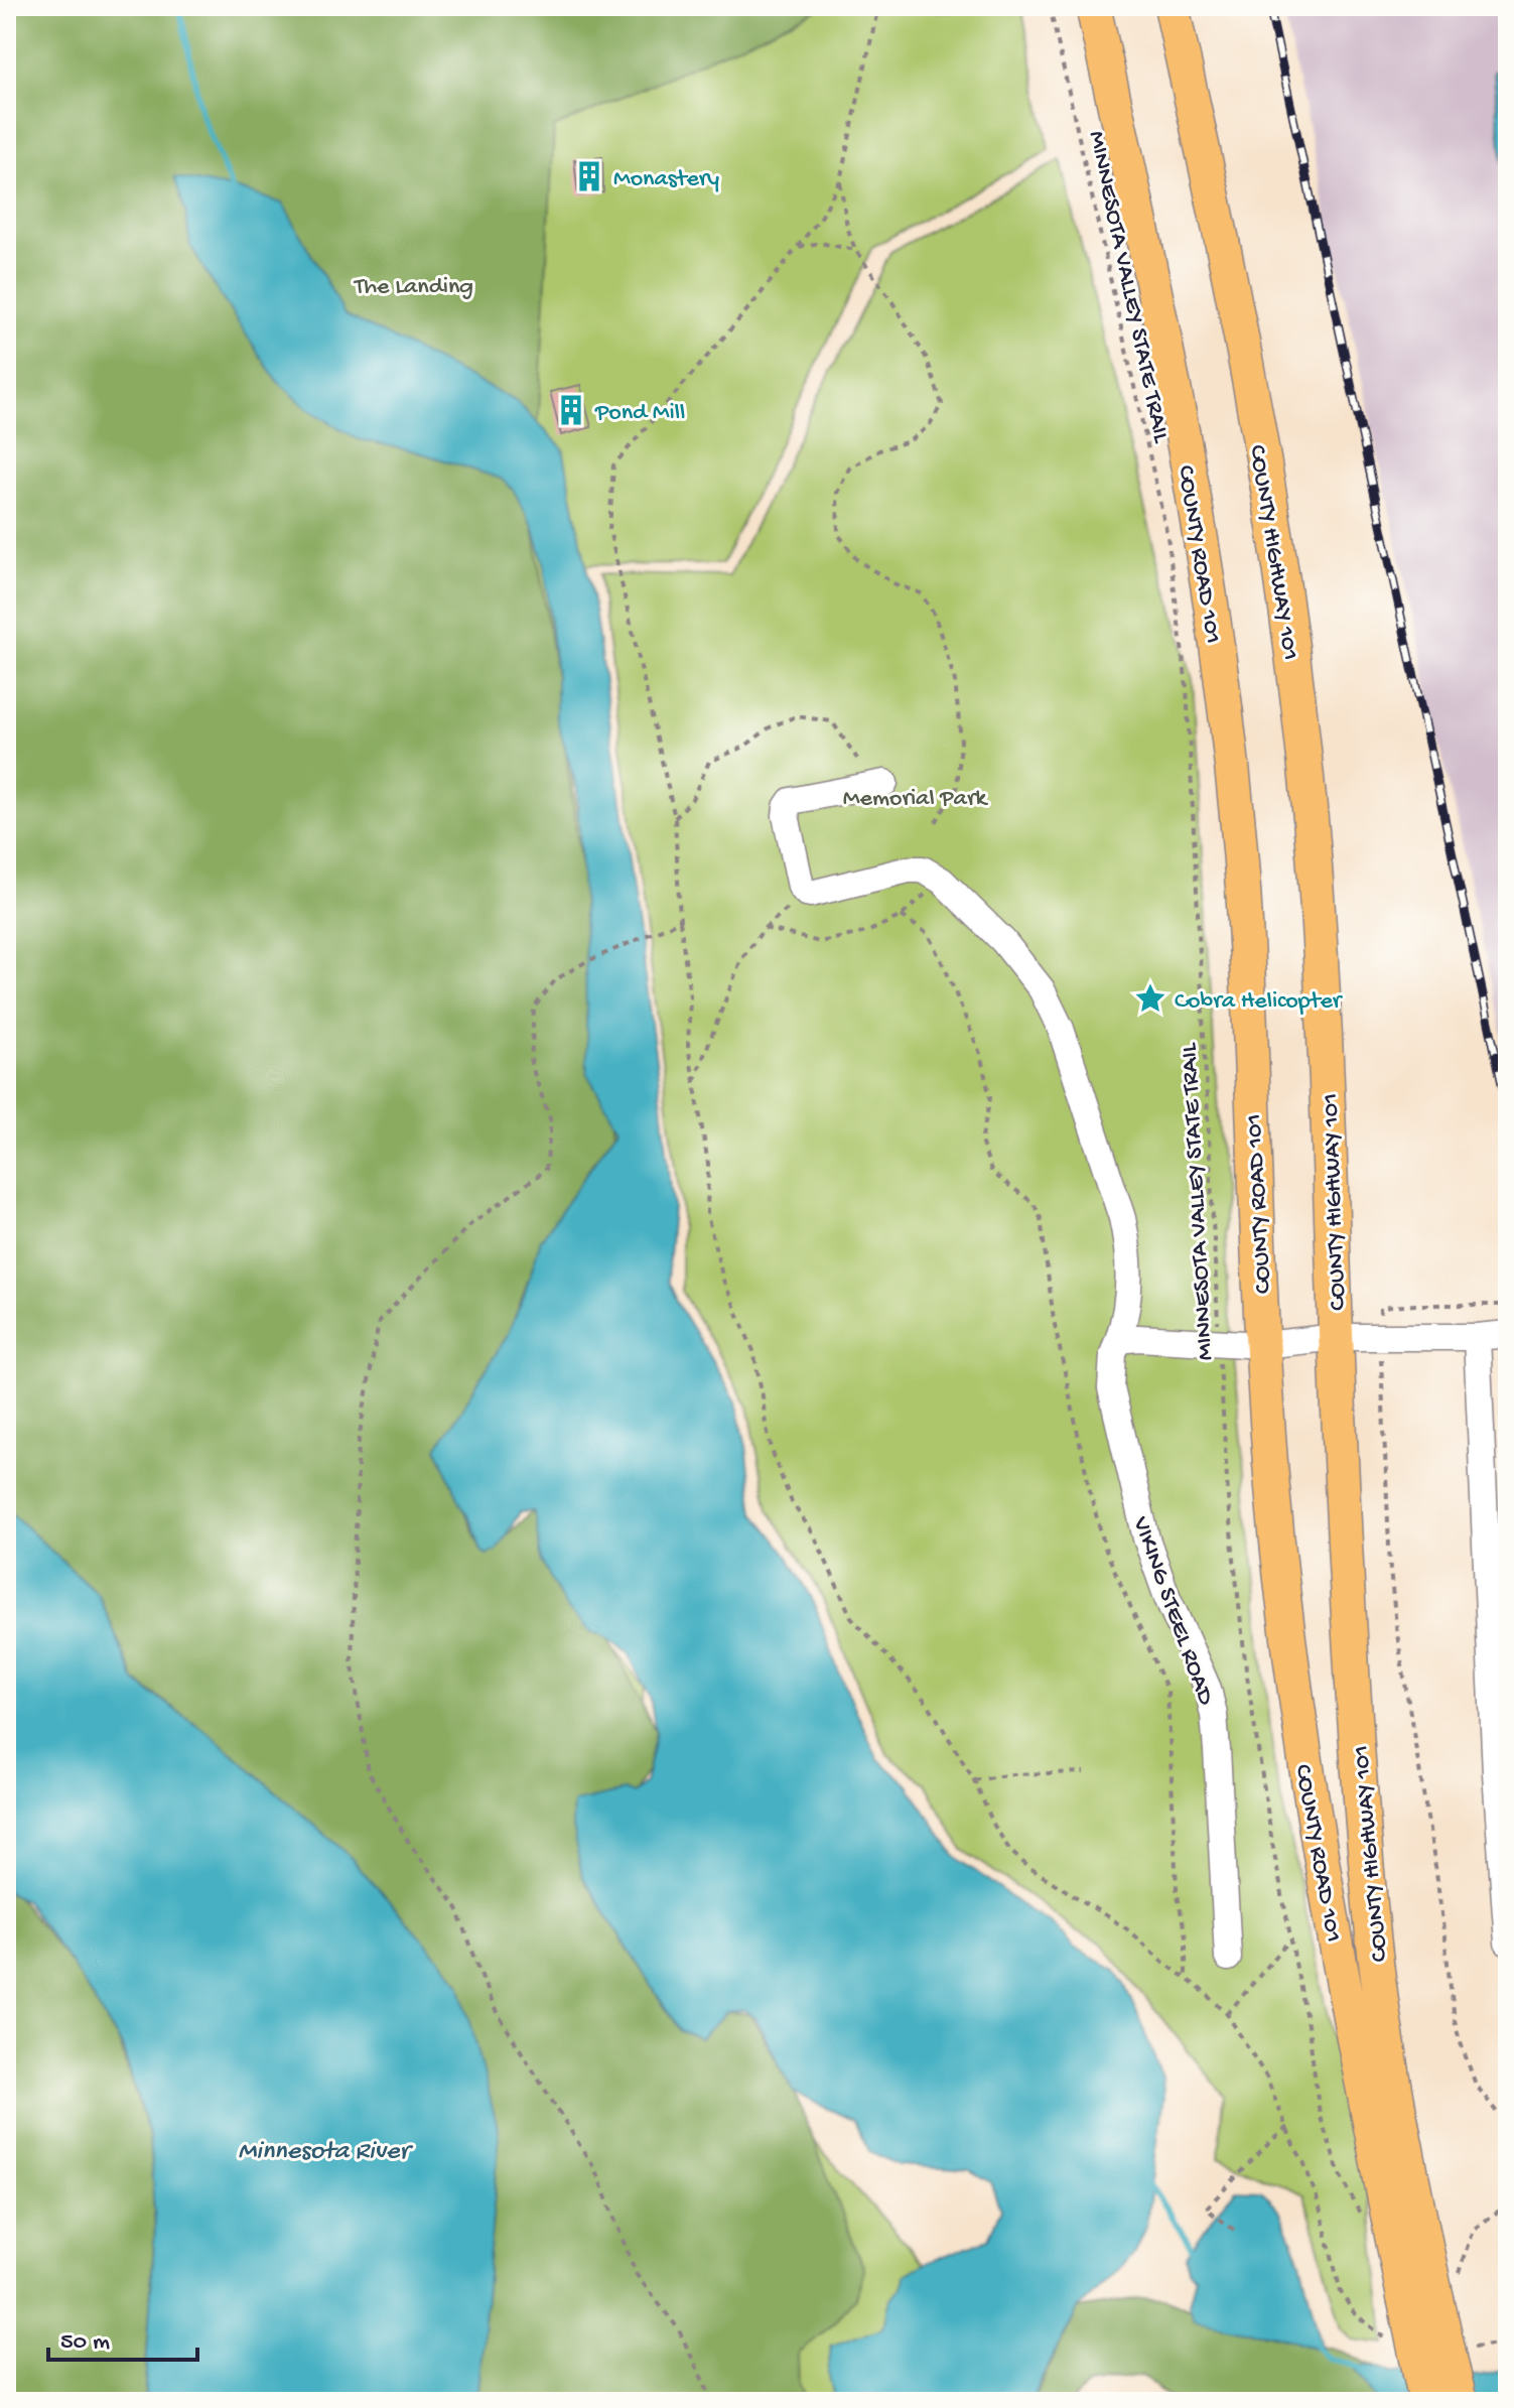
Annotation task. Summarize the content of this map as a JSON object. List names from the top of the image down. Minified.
{"streets":{"main road":["COUNTY HIGHWAY 101","COUNTY ROAD 101"],"street":["VIKING STEEL ROAD"],"path":["MINNESOTA VALLEY STATE TRAIL"]},"crossings":[["COUNTY HIGHWAY 101","COUNTY ROAD 101"]],"water":["Minnesota River"],"parks":["The Landing","Memorial Park"],"places":{"building":["Monastery","Pond Mill"],"place":["Cobra Helicopter"]},"scale_bar":"50 m"}
